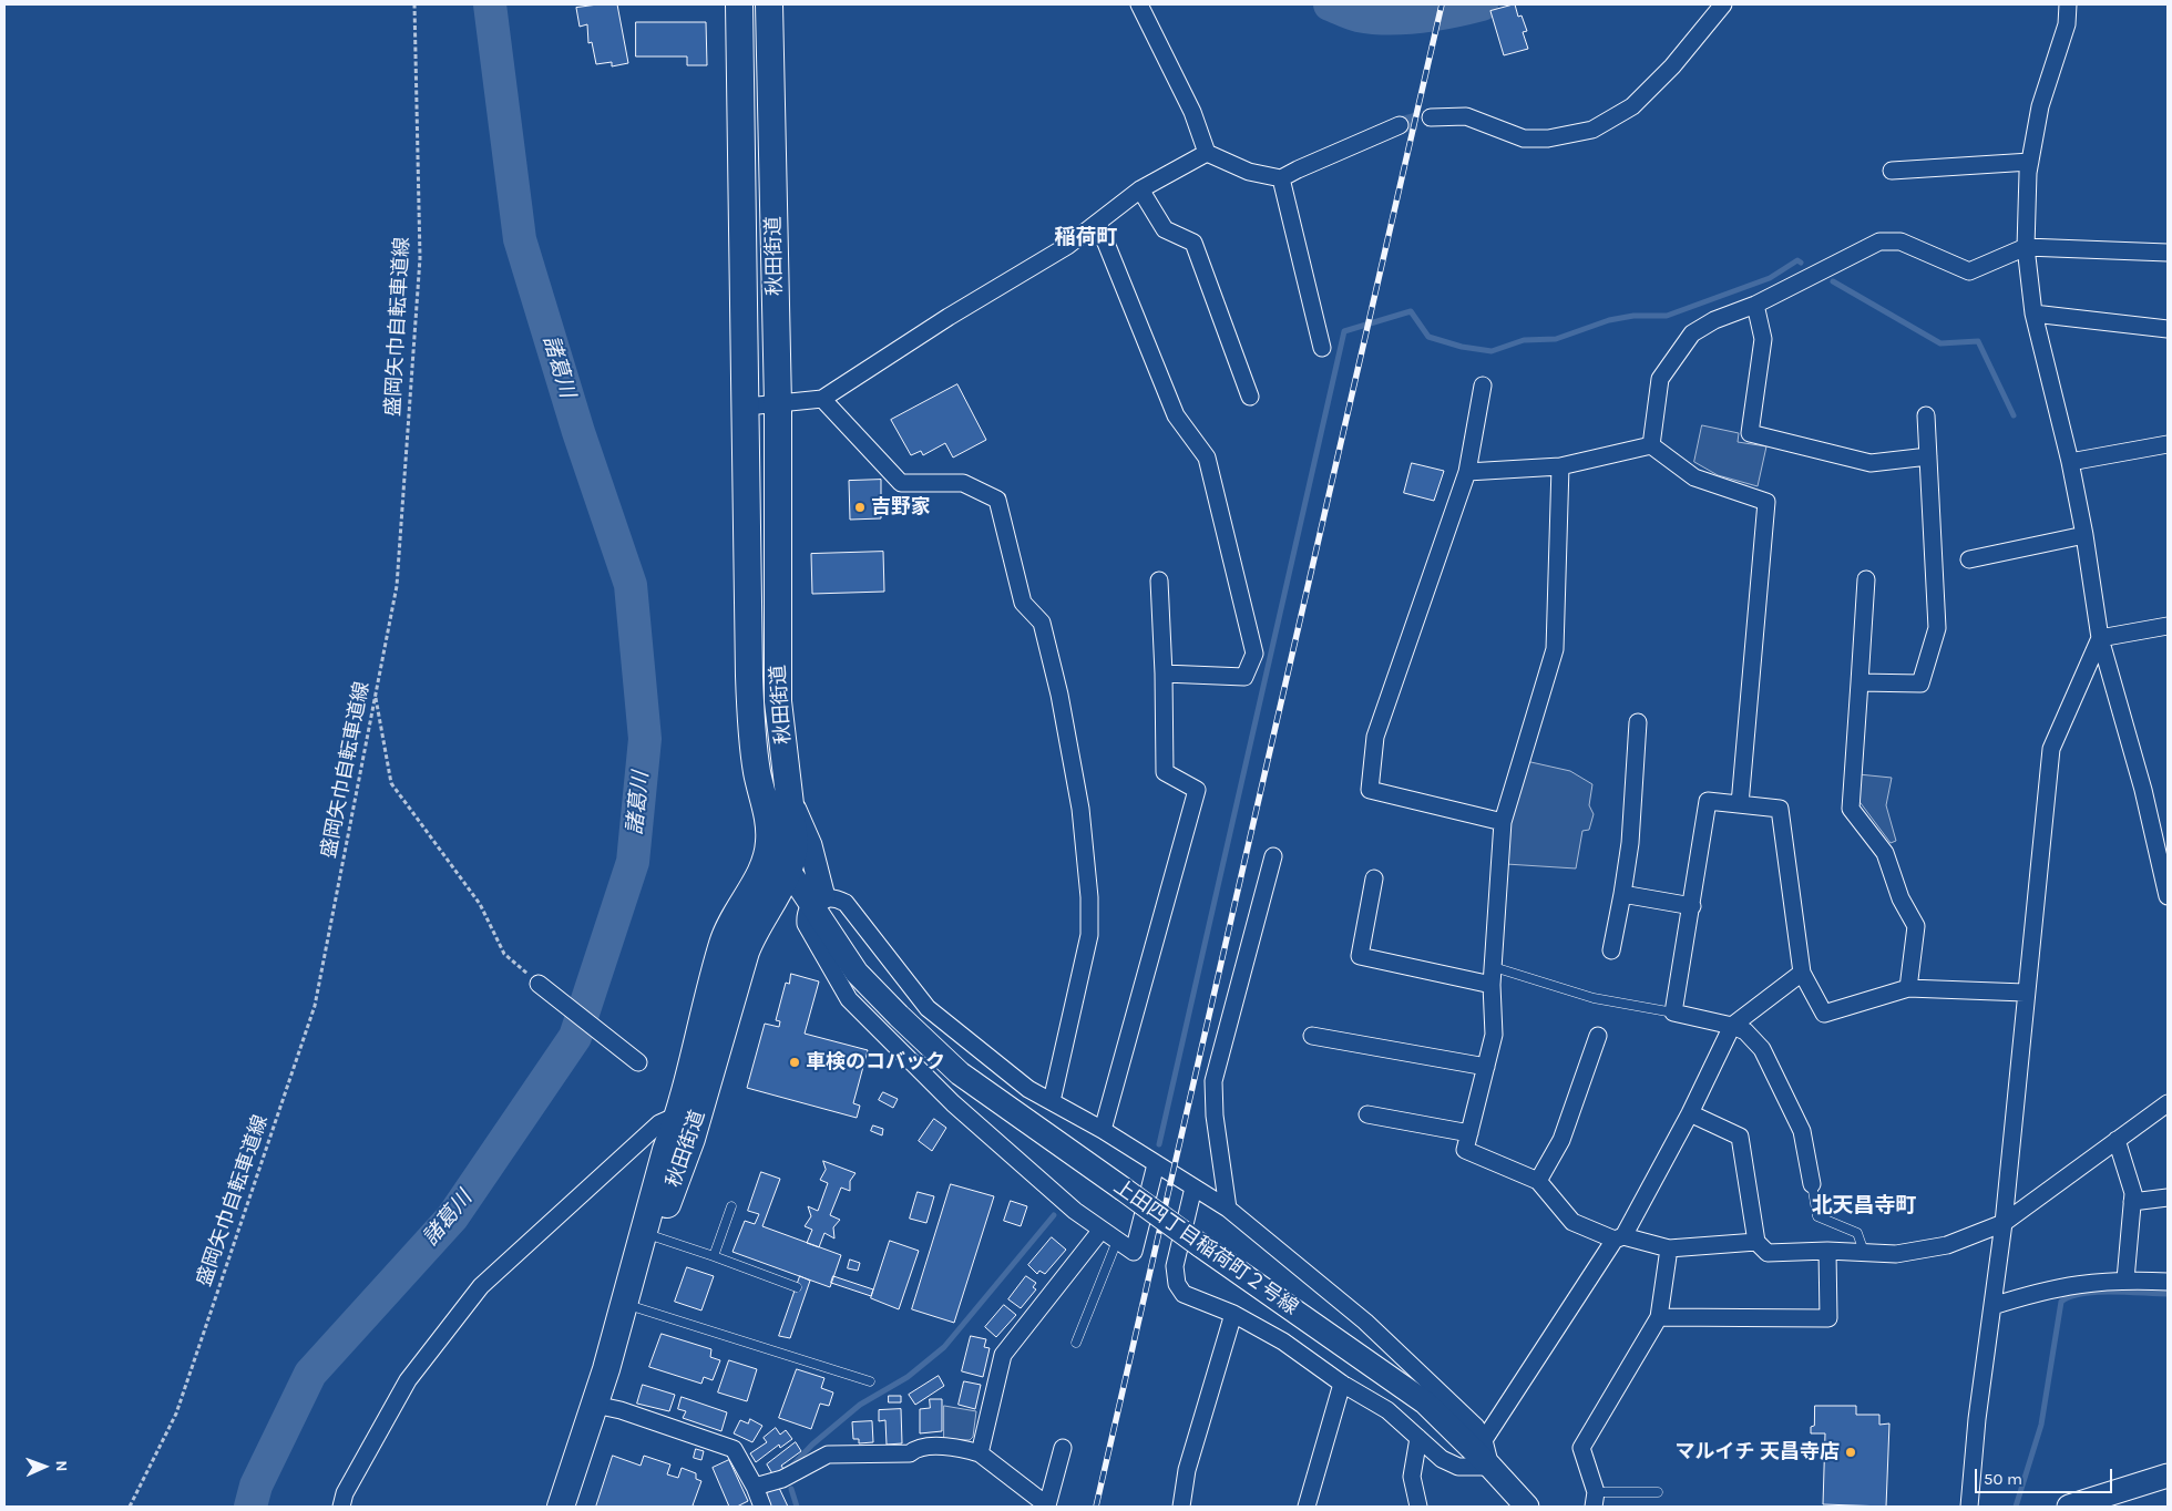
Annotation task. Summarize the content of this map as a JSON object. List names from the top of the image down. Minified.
{"streets":{"main road":["秋田街道"],"street":["上田四丁目稲荷町２号線"],"path":["盛岡矢巾自転車道線"]},"districts":["稲荷町","北天昌寺町"],"water":["諸葛川"],"places":["吉野家","車検のコバック","マルイチ 天昌寺店"],"scale_bar":"50 m","north":"right"}
